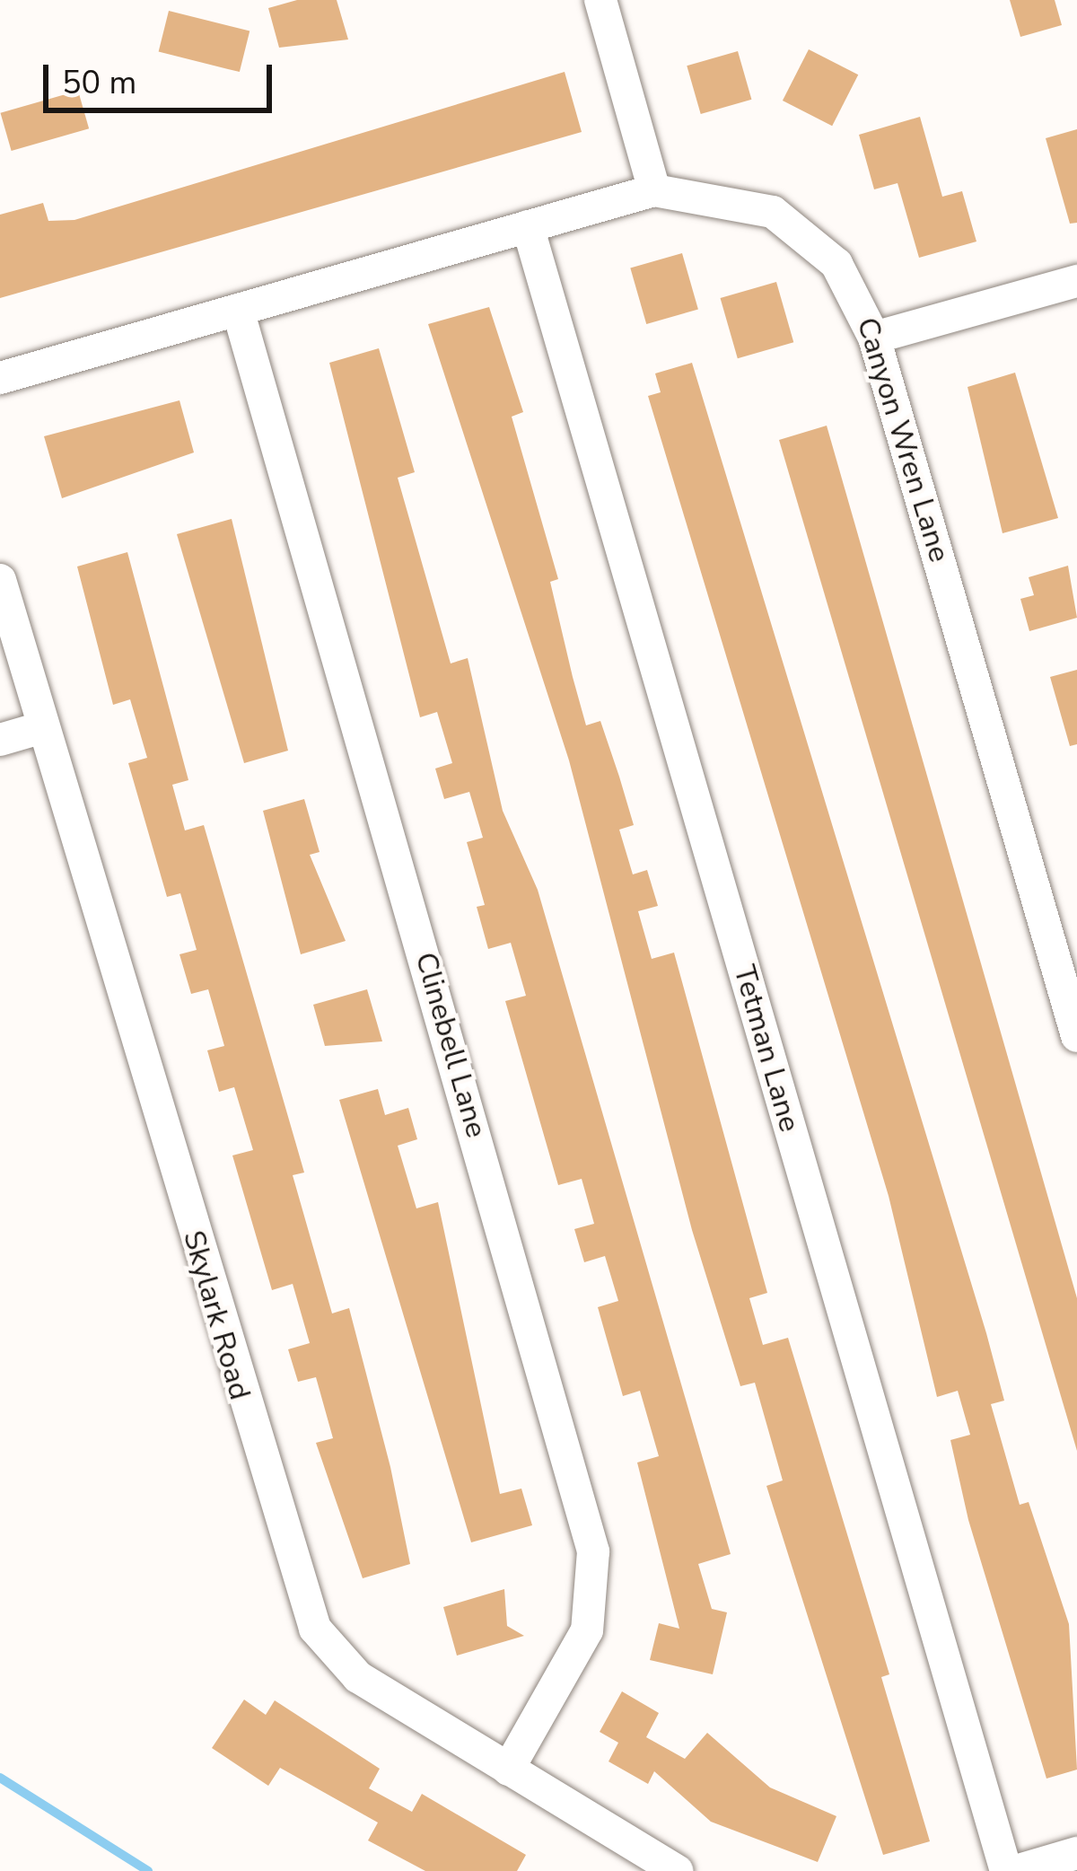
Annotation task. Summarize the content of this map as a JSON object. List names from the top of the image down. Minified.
{"streets":{"street":["Canyon Wren Lane","Clinebell Lane","Tetman Lane","Skylark Road"]},"crossings":[["Canyon Wren Lane","Clinebell Lane"],["Canyon Wren Lane","Tetman Lane"],["Clinebell Lane","Skylark Road"]],"scale_bar":"50 m"}
